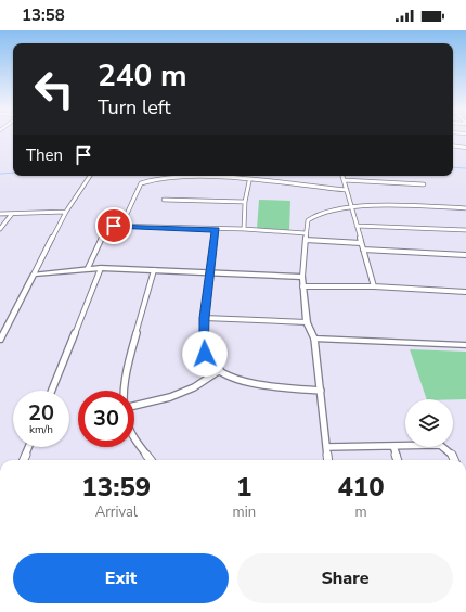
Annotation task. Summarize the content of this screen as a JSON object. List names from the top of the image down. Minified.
{"page":{"status":"13:58","turn":["240 m","Turn left"],"then":"Then","speed":"20 km/h","limit":"30","eta":["13:59","Arrival","1","min","410","m"],"buttons":["Exit","Share"]}}
